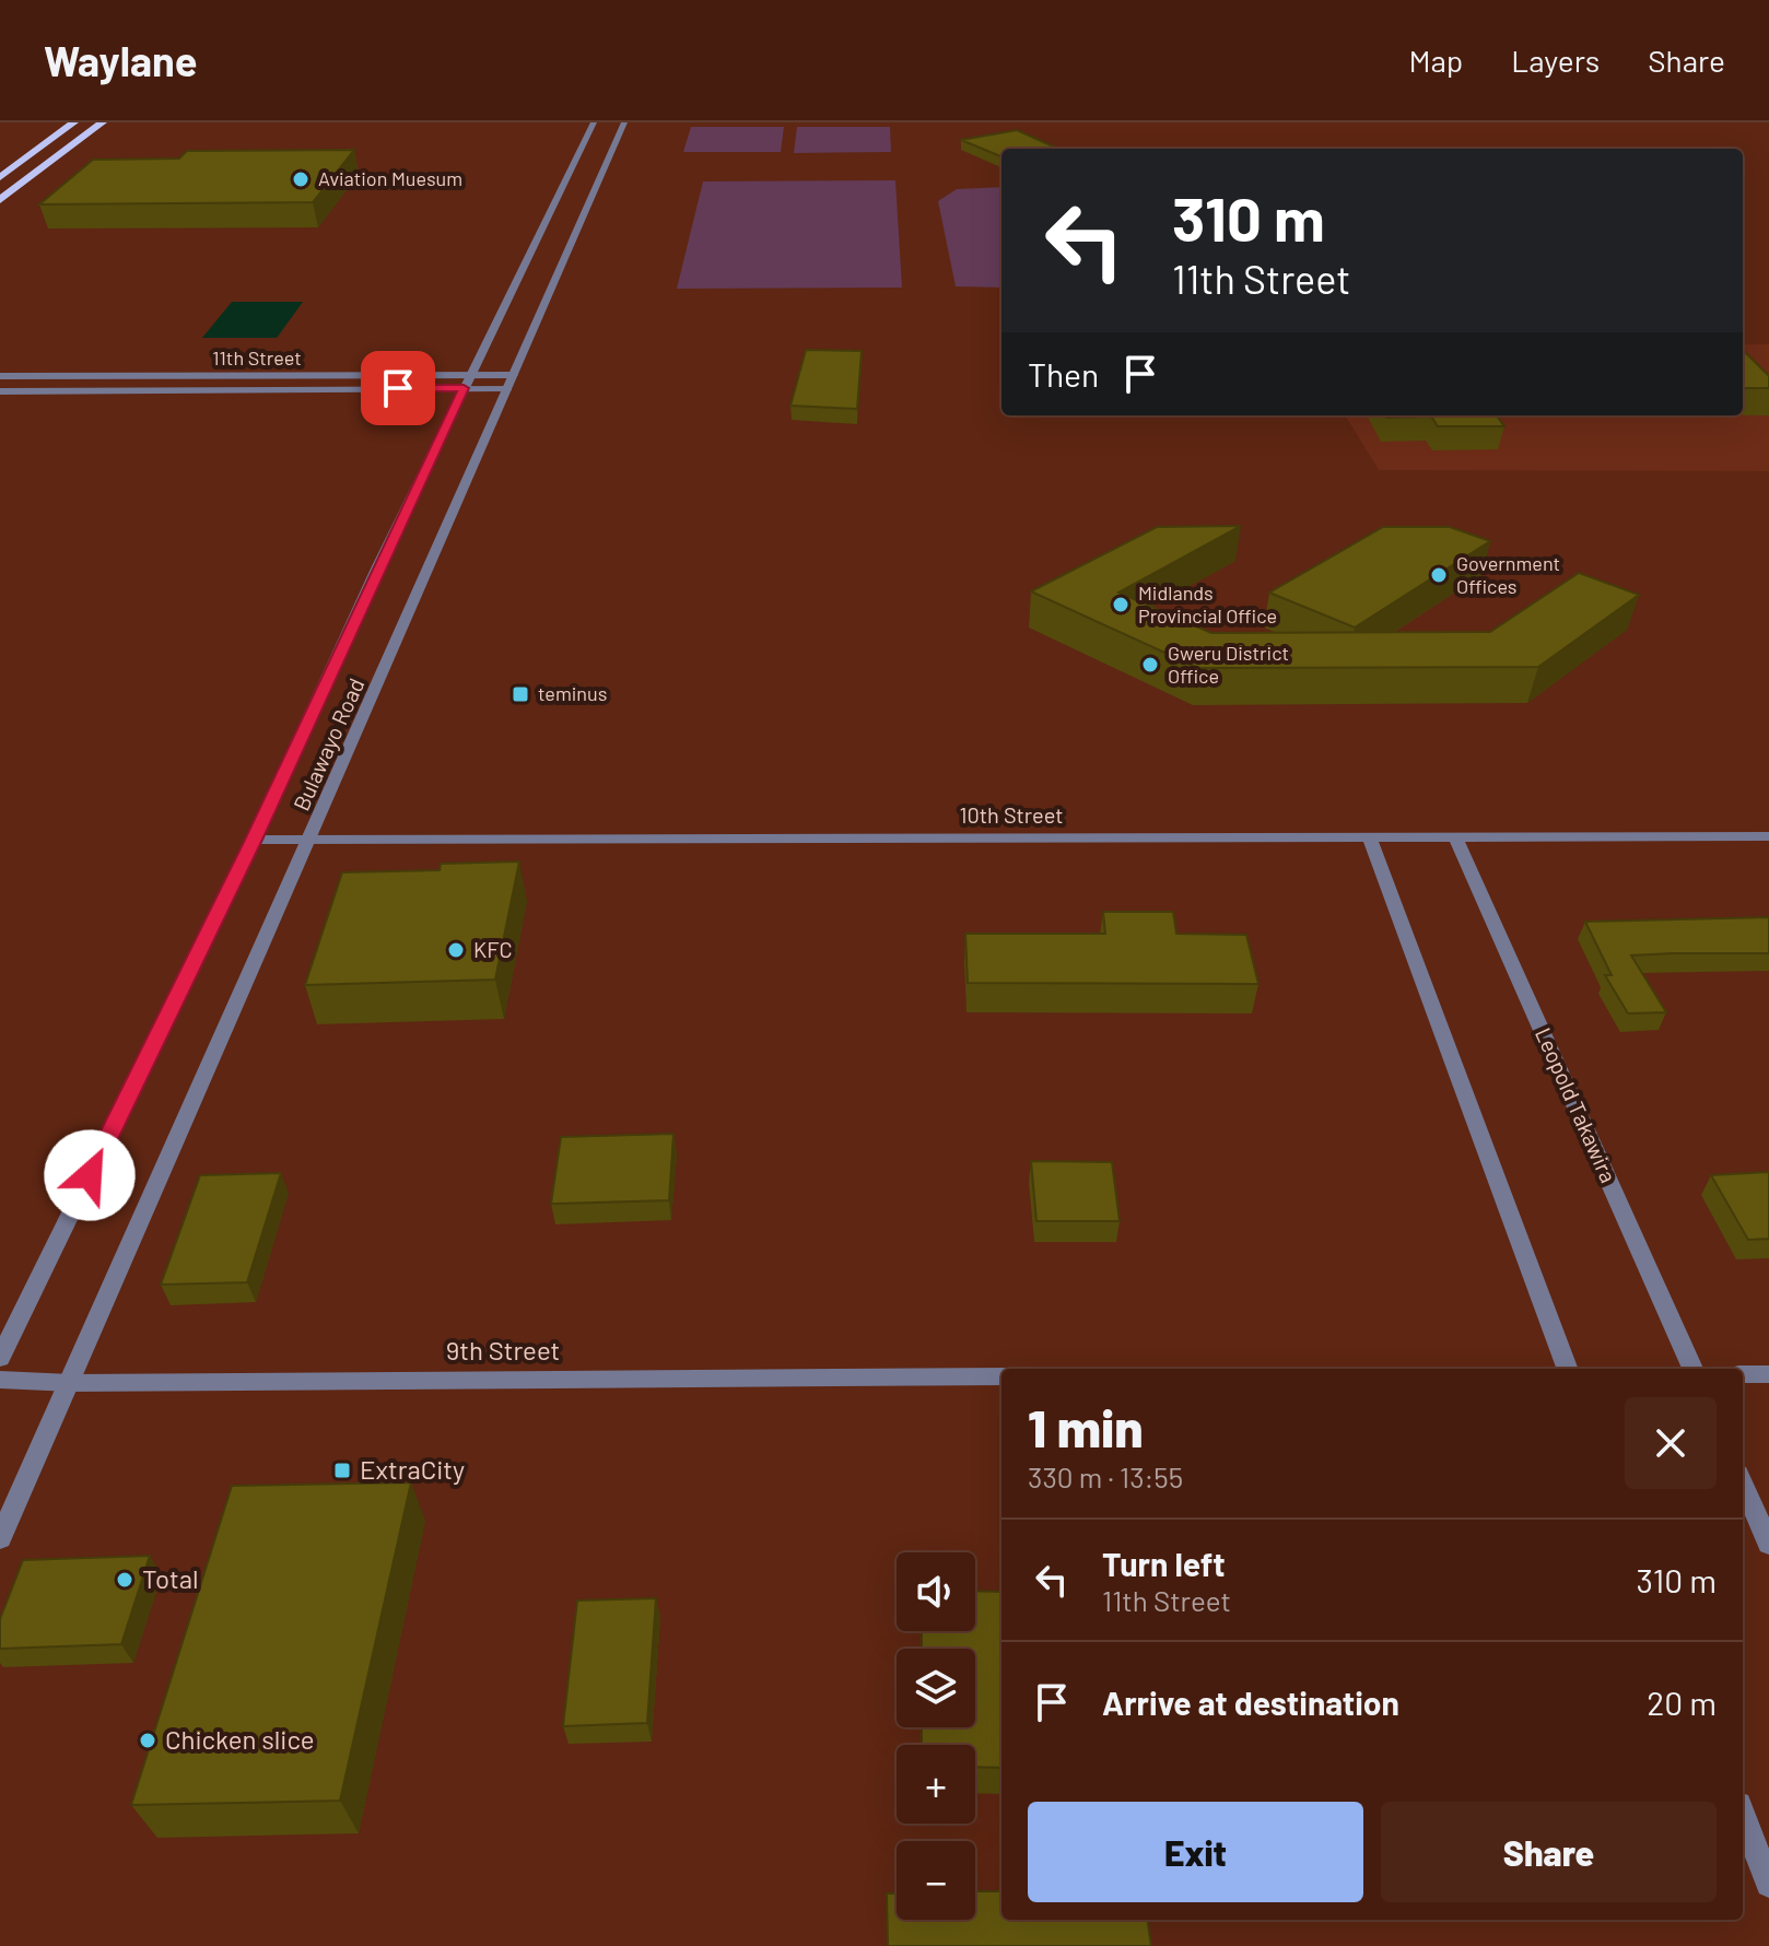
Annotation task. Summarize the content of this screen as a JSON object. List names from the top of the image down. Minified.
{"streets":{"street":["11th Street","Bulawayo Road","10th Street","Leopold Takawira","9th Street"]},"crossings":[["11th Street","Bulawayo Road"],["Bulawayo Road","10th Street"],["Bulawayo Road","9th Street"],["10th Street","Leopold Takawira"]],"places":{"other":["Aviation Muesum","Government Offices","Midlands Provincial Office","Gweru District Office","KFC","Total","Chicken slice"],"transit":["teminus","ExtraCity"]},"page":{"header":"Waylane","nav":["Map","Layers","Share"],"turn":["310 m","11th Street"],"then":"Then","heading":["1 min","330 m · 13:55"],"list":[{"name":"Turn left","note":"11th Street","value":"310 m"},{"name":"Arrive at destination","value":"20 m"}],"map_buttons":["+","−"],"buttons":["Exit","Share"]}}
